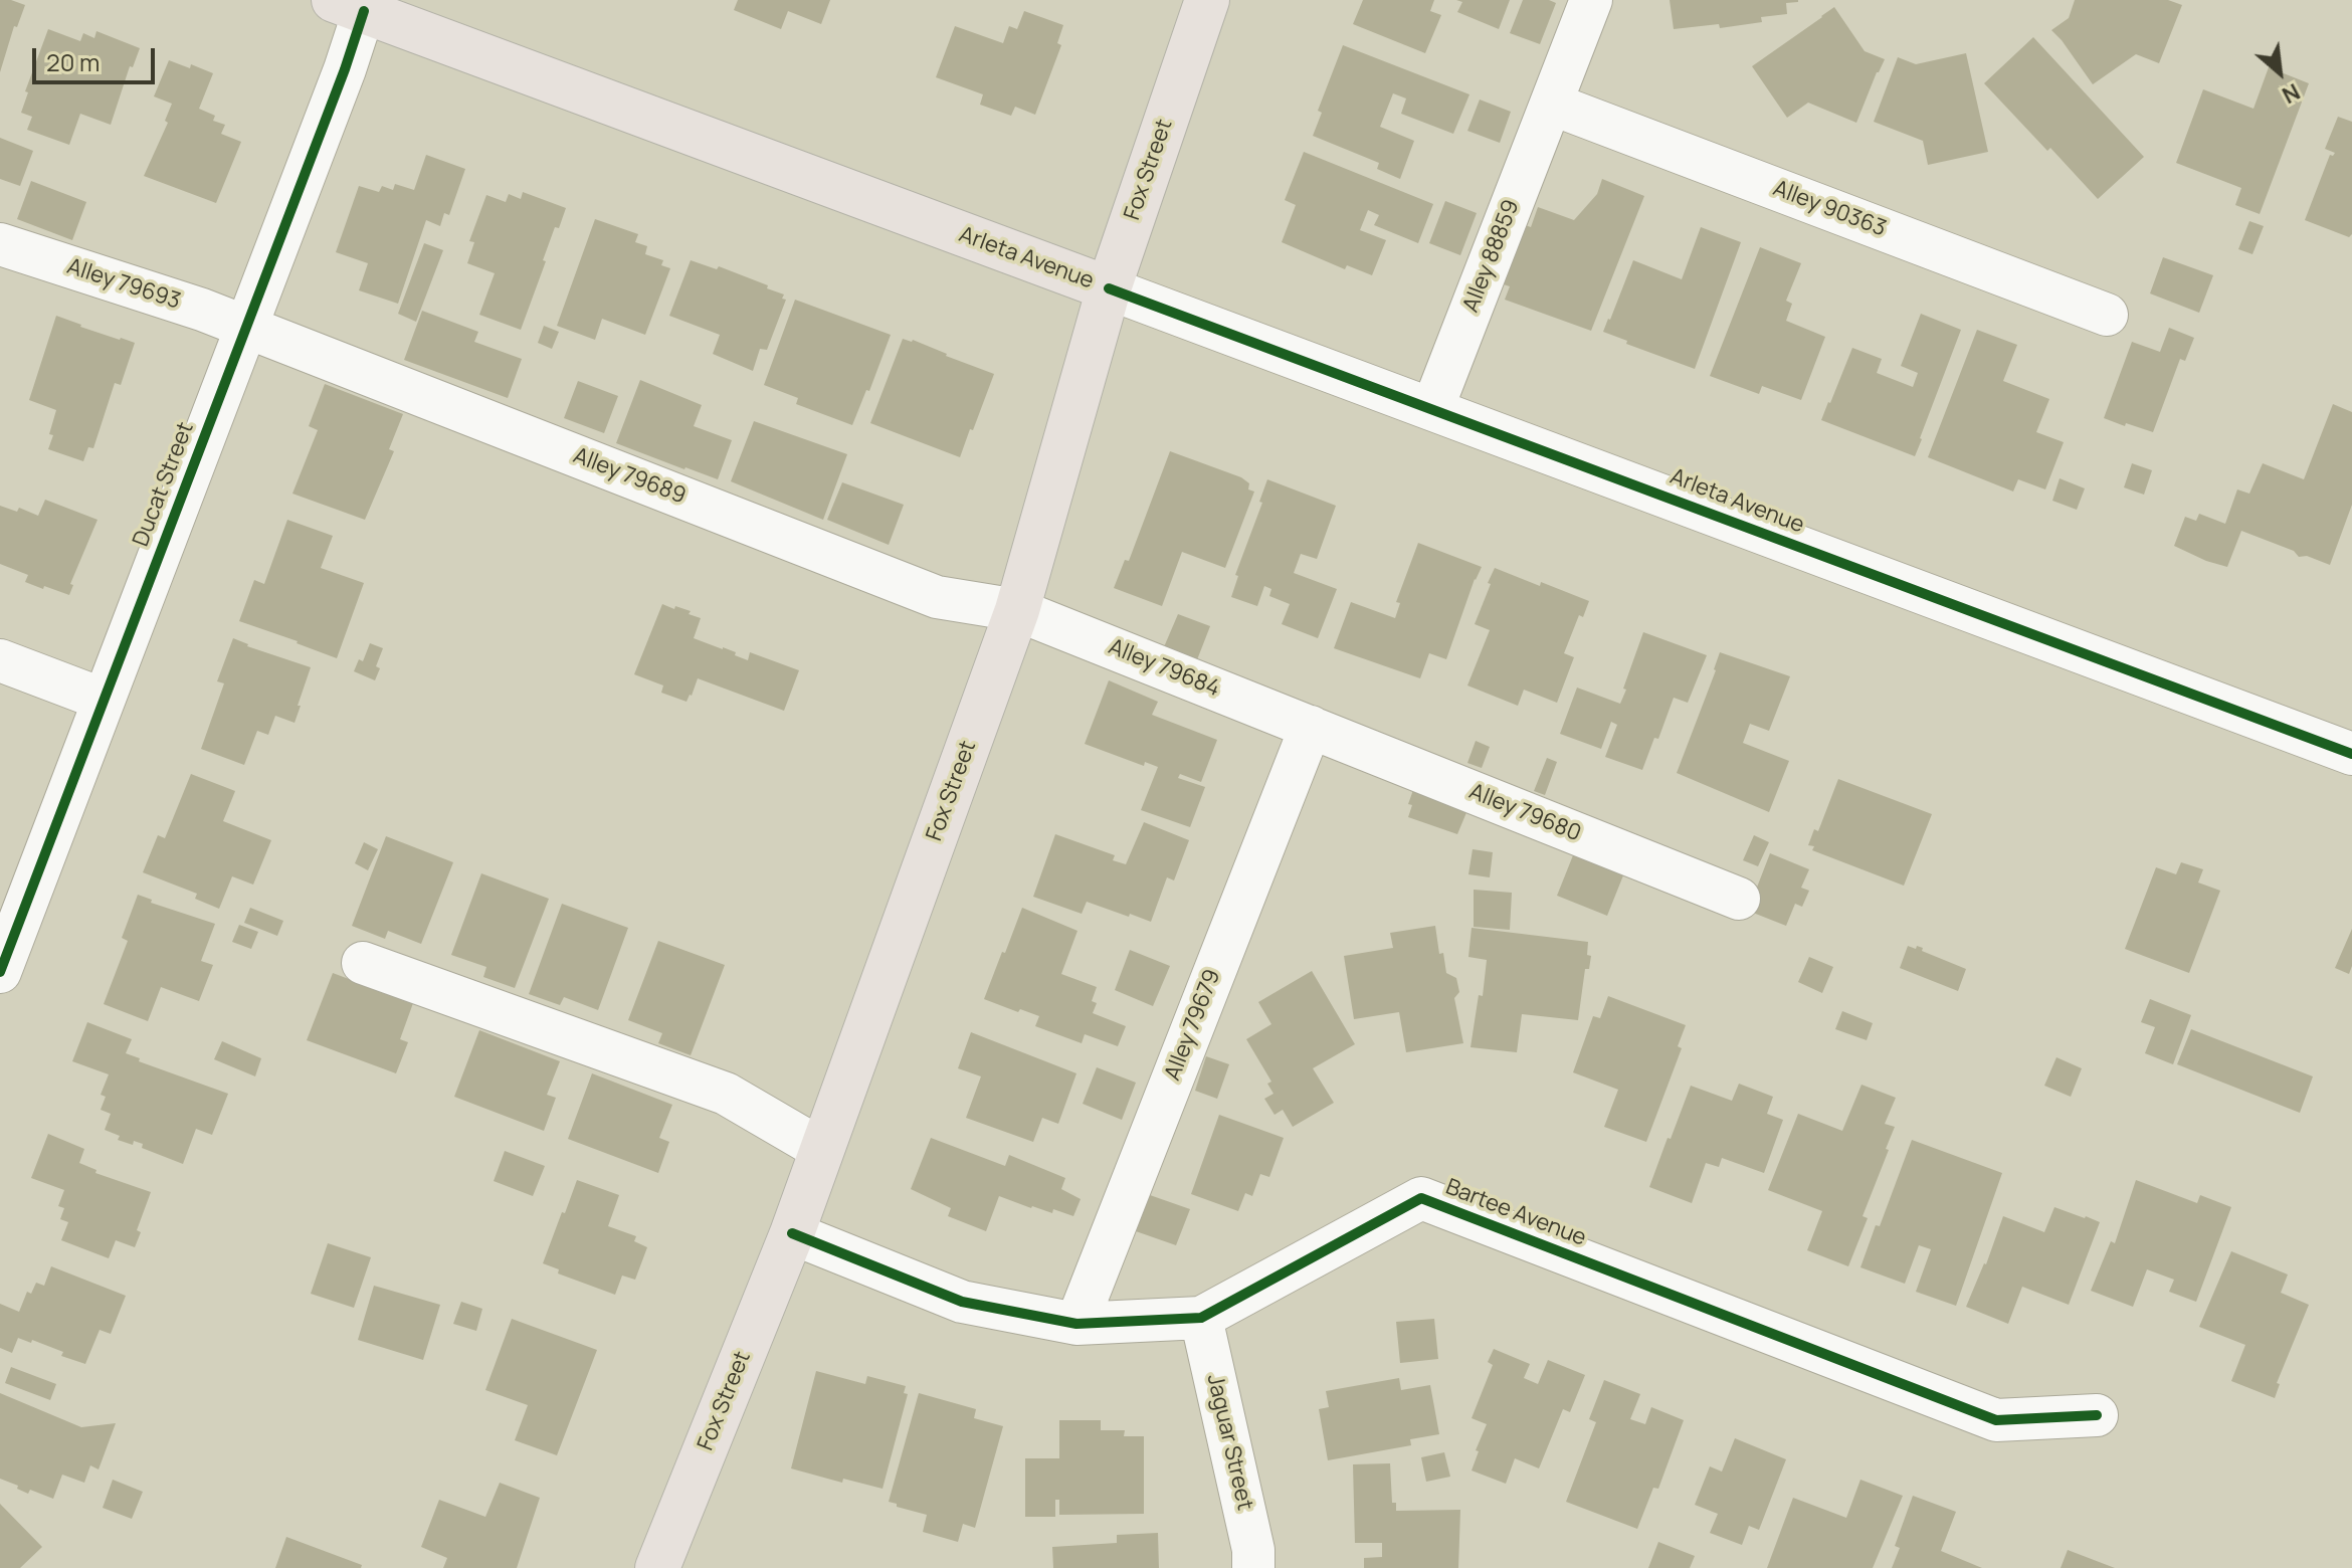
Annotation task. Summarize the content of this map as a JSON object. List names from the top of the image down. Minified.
{"streets":{"main road":["Fox Street","Arleta Avenue"],"street":["Alley 90363","Alley 88859","Alley 79693","Alley 79689","Ducat Street","Alley 79684","Alley 79680","Alley 79679","Bartee Avenue","Jaguar Street"]},"crossings":[["Fox Street","Arleta Avenue"],["Fox Street","Alley 79689"],["Fox Street","Alley 79684"],["Fox Street","Bartee Avenue"],["Alley 90363","Alley 88859"],["Alley 88859","Arleta Avenue"],["Arleta Avenue","Ducat Street"],["Alley 79693","Alley 79689"],["Alley 79693","Ducat Street"],["Alley 79689","Ducat Street"],["Alley 79689","Alley 79684"],["Alley 79684","Alley 79680"],["Alley 79684","Alley 79679"],["Alley 79680","Alley 79679"],["Alley 79679","Bartee Avenue"],["Bartee Avenue","Jaguar Street"]],"scale_bar":"20 m","north":"bottom right"}
